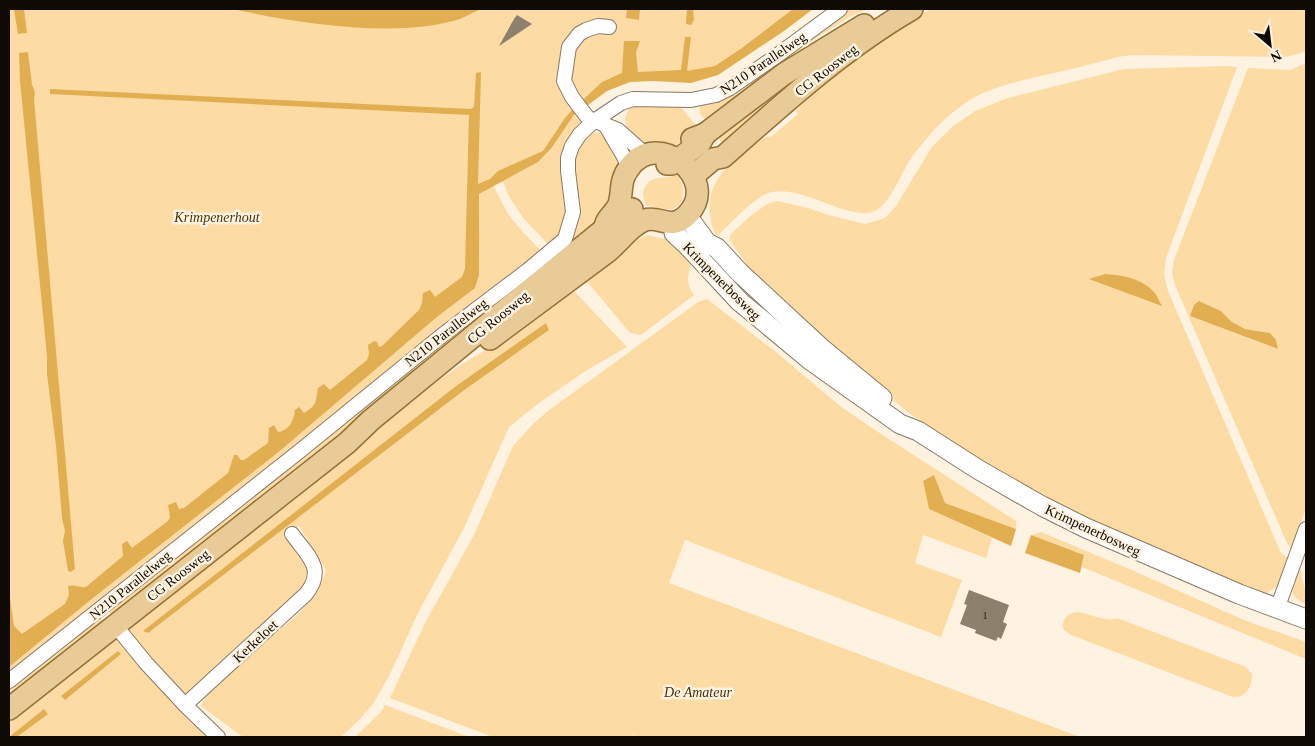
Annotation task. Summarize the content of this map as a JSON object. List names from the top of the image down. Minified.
{"streets":{"main road":["CG Roosweg","Krimpenerbosweg"],"street":["N210 Parallelweg","Kerkeloet"]},"crossings":[["CG Roosweg","Krimpenerbosweg"]],"parks":["Krimpenerhout","De Amateur"],"house_numbers":["1"],"north":"bottom right"}
